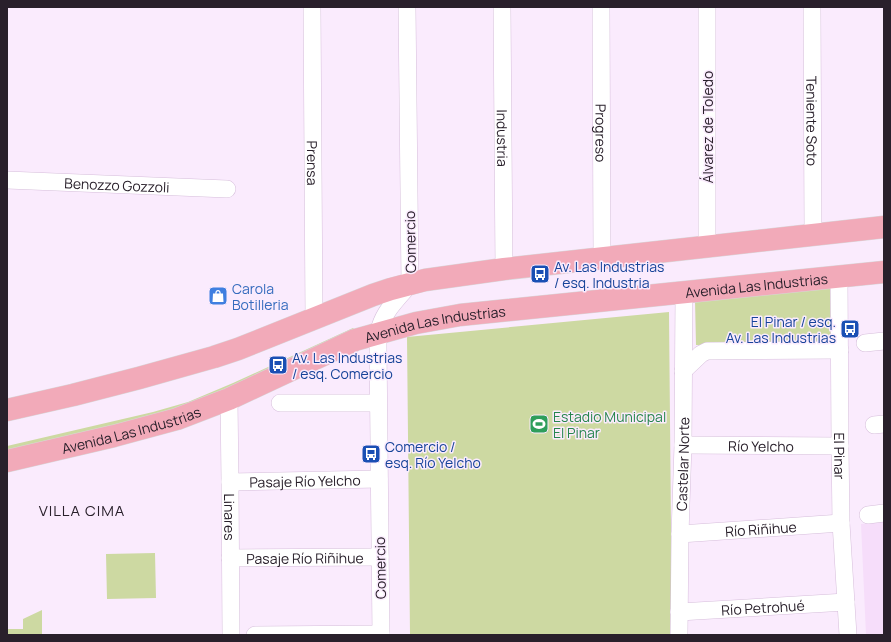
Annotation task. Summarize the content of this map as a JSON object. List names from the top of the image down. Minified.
{"streets":{"main road":["Avenida Las Industrias"],"street":["Teniente Soto","Álvarez de Toledo","Progreso","Industria","Prensa","Benozzo Gozzoli","Comercio","Río Yelcho","El Pinar","Castelar Norte","Pasaje Río Yelcho","Linares","Río Riñihue","Pasaje Río Riñihue","Río Petrohué"]},"crossings":[["Comercio","Avenida Las Industrias"],["Comercio","Pasaje Río Yelcho"],["Comercio","Pasaje Río Riñihue"],["Avenida Las Industrias","El Pinar"],["Avenida Las Industrias","Castelar Norte"],["Avenida Las Industrias","Linares"],["Río Yelcho","El Pinar"],["Río Yelcho","Castelar Norte"],["El Pinar","Río Riñihue"],["El Pinar","Río Petrohué"],["Castelar Norte","Río Riñihue"],["Castelar Norte","Río Petrohué"],["Pasaje Río Yelcho","Linares"],["Linares","Pasaje Río Riñihue"]],"districts":["VILLA CIMA"],"places":{"bus stop":["Av. Las Industrias / esq. Industria","El Pinar / esq. Av. Las Industrias","Av. Las Industrias / esq. Comercio","Comercio / esq. Río Yelcho"],"shop":["Carola Botilleria"],"sports":["Estadio Municipal El Pinar"]}}
